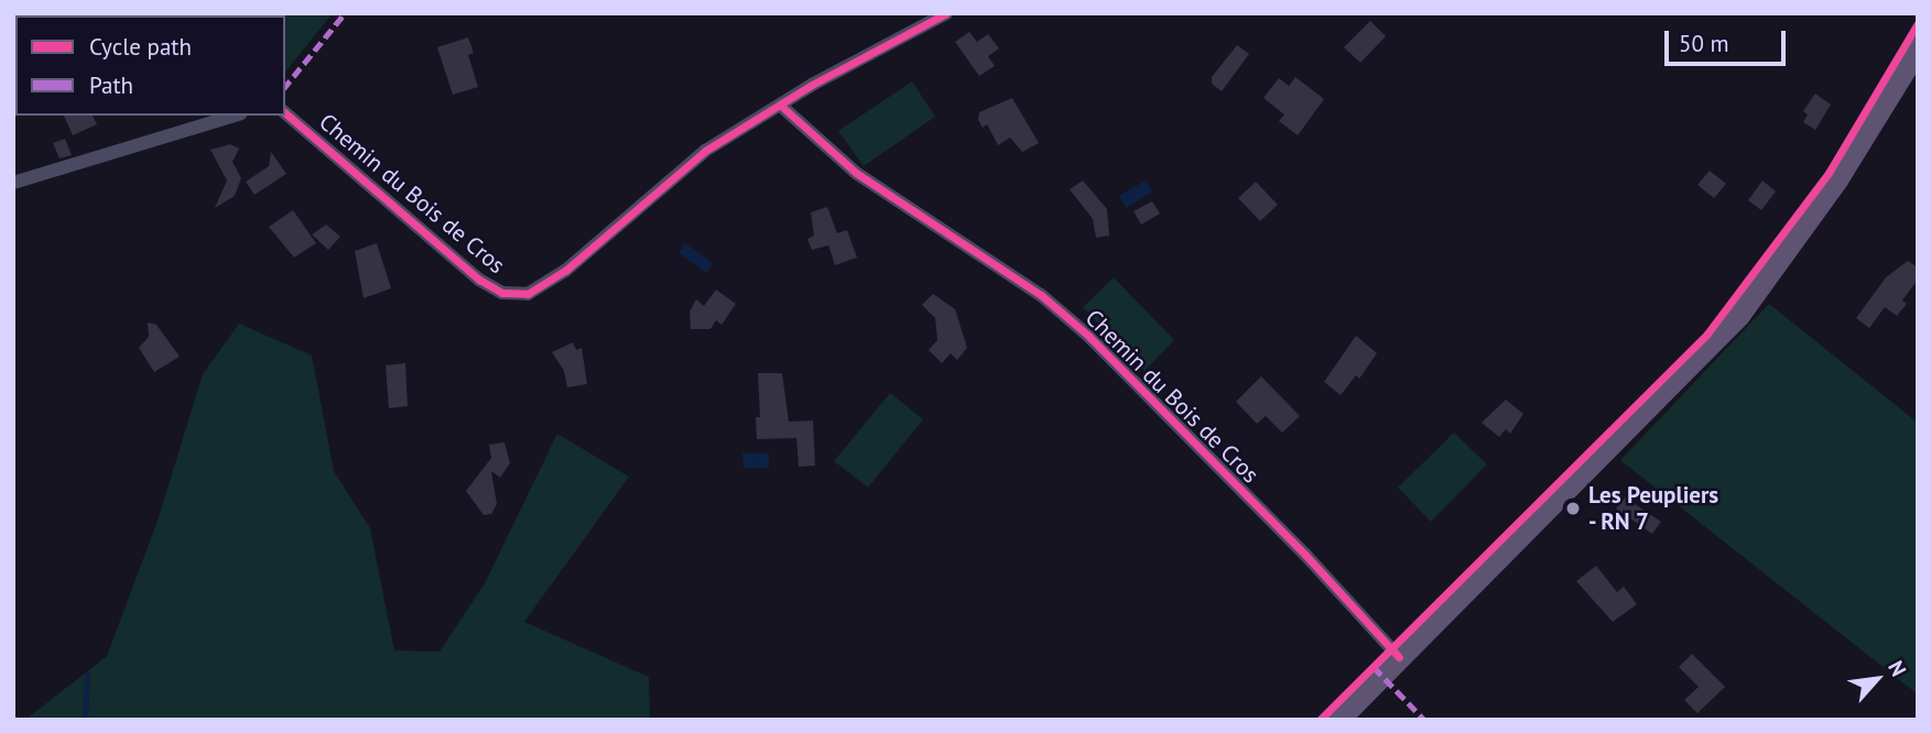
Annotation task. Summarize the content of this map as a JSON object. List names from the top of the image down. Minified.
{"streets":{"street":["Chemin du Bois de Cros"]},"places":["Les Peupliers - RN 7"],"legend":["Cycle path","Path"],"scale_bar":"50 m","north":"top right"}
